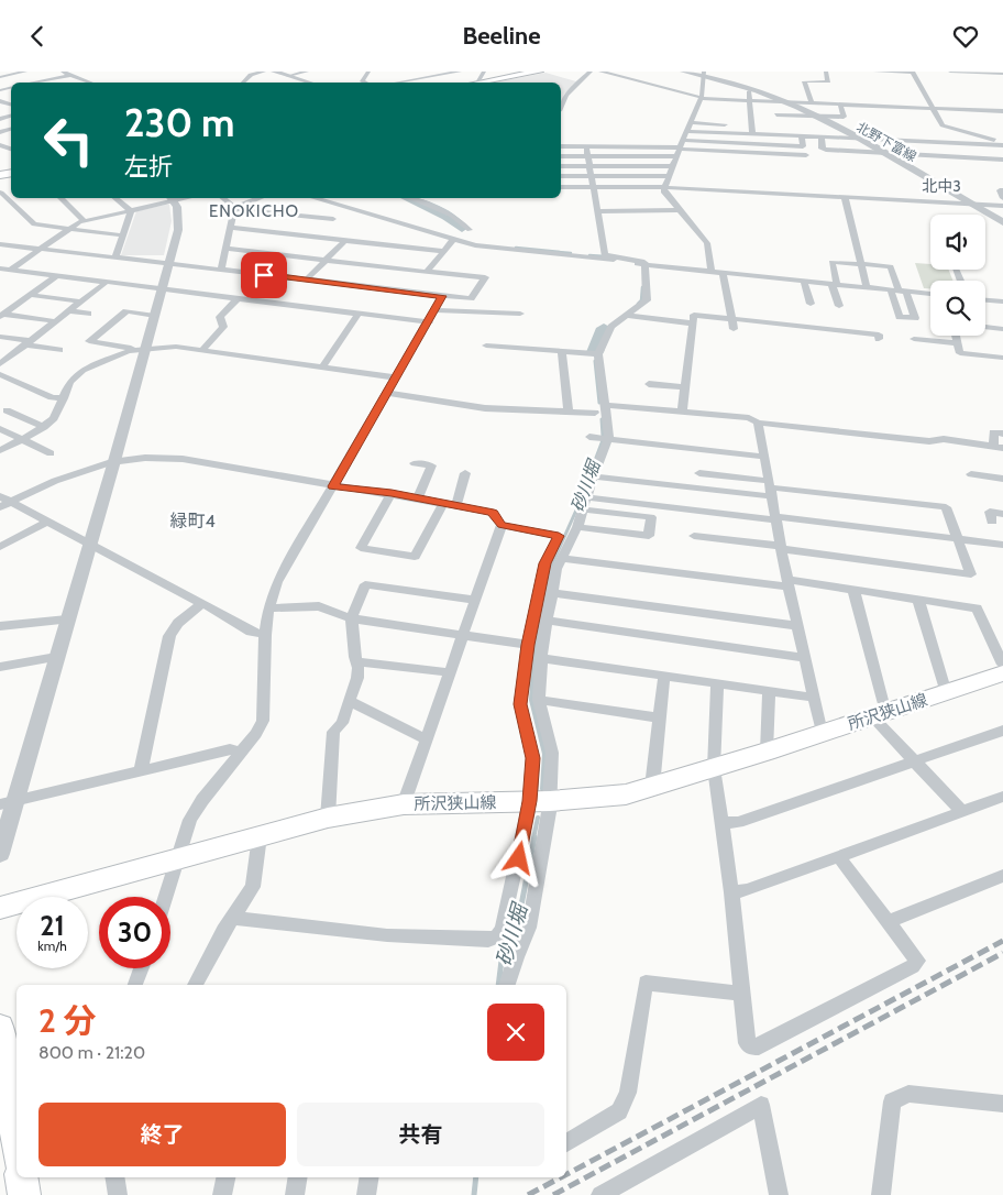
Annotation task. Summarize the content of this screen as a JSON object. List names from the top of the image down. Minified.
{"streets":{"main road":["所沢狭山線"],"street":["北野下富線"]},"districts":["北中3","ENOKICHO","緑町4"],"water":["砂川堀"],"page":{"header":"Beeline","turn":["230 m","左折"],"speed":"21 km/h","limit":"30","heading":["2 分","800 m · 21:20"],"buttons":["終了","共有"]}}
